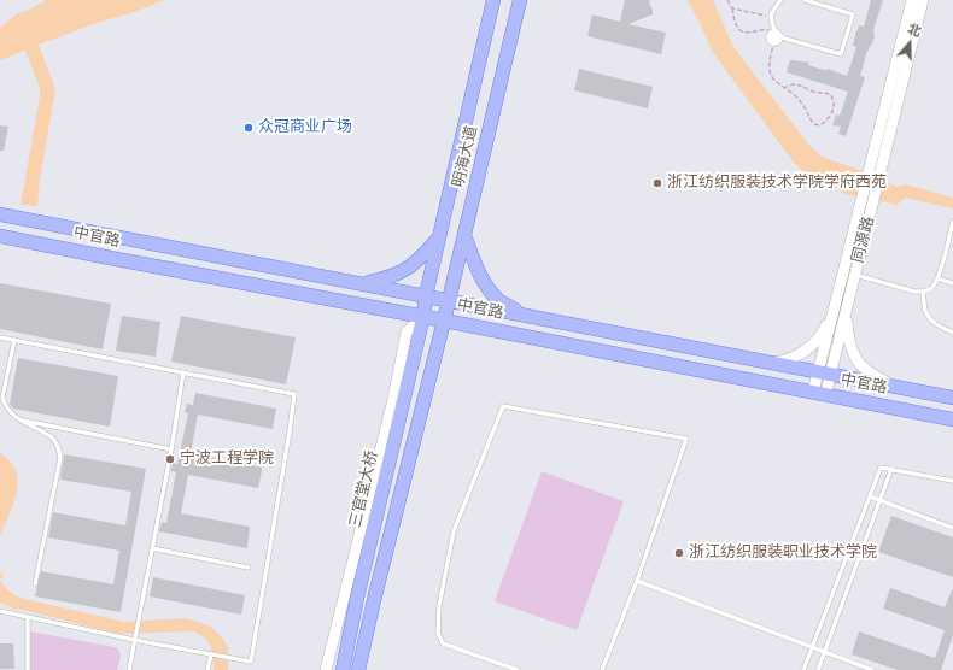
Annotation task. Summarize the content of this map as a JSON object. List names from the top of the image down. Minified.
{"streets":{"main road":["明海大道","中官路","三官堂大桥"],"street":["同源路"]},"crossings":[["明海大道","中官路"],["明海大道","三官堂大桥"],["中官路","同源路"],["中官路","三官堂大桥"]],"places":["众冠商业广场","浙江纺织服装技术学院学府西苑","宁波工程学院","浙江纺织服装职业技术学院"],"north":"top"}
